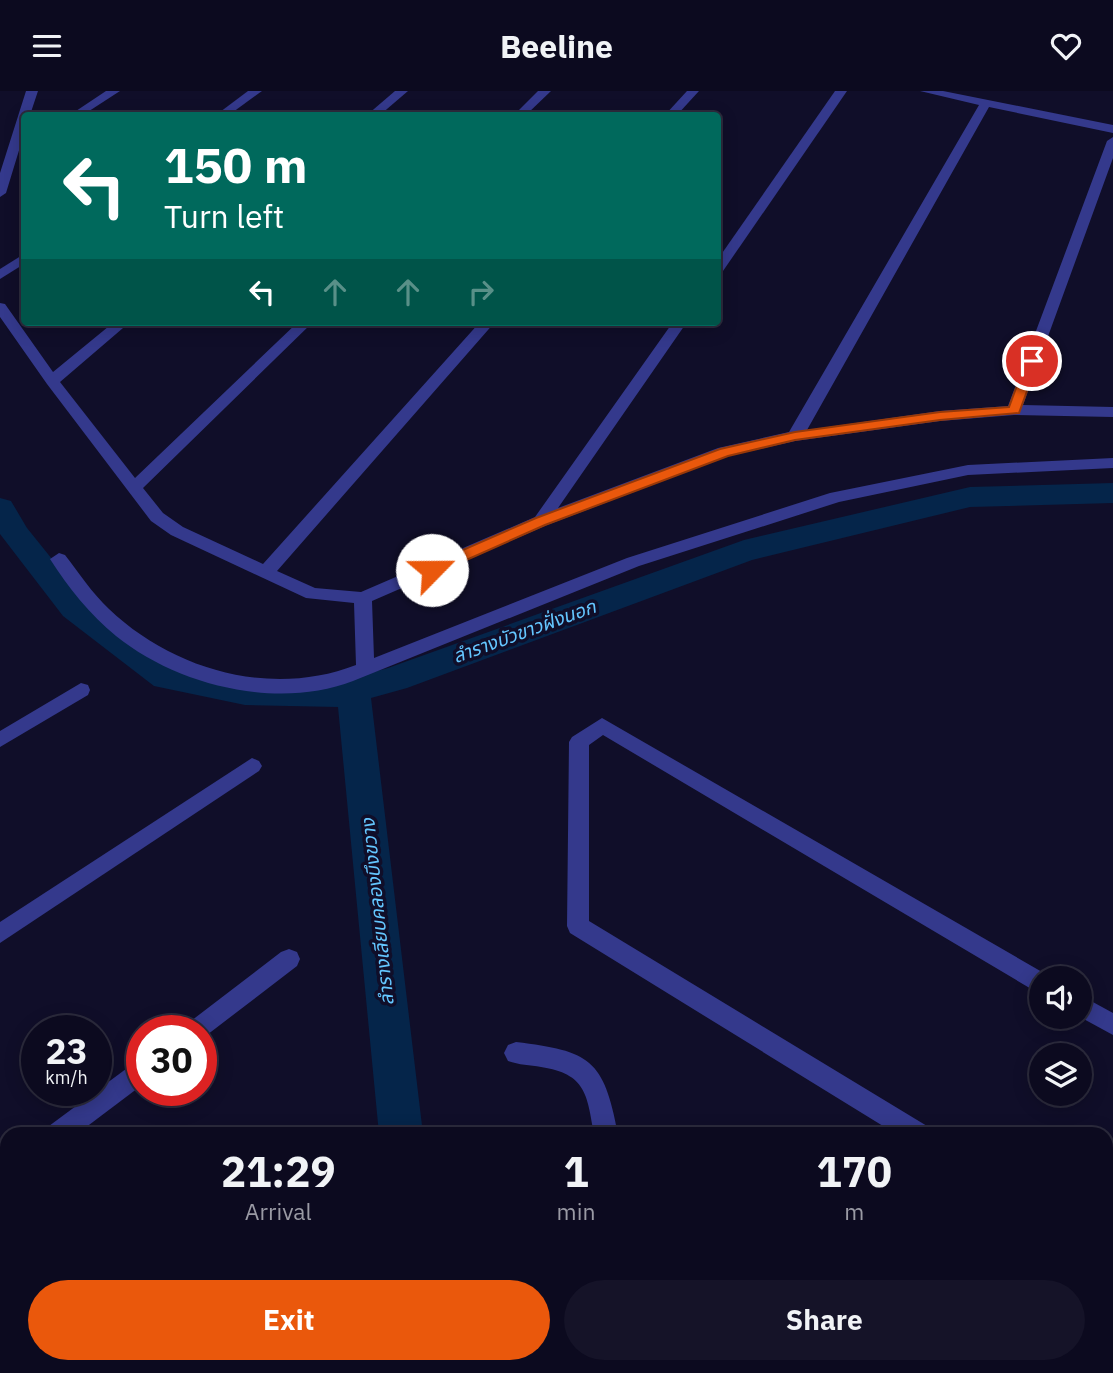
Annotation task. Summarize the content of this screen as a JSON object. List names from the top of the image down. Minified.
{"water":["ลำรางบัวขาวฝั่งนอก","ลำรางเลียบคลองบึงขวาง"],"page":{"header":"Beeline","turn":["150 m","Turn left"],"speed":"23 km/h","limit":"30","eta":["21:29","Arrival","1","min","170","m"],"buttons":["Exit","Share"]}}
